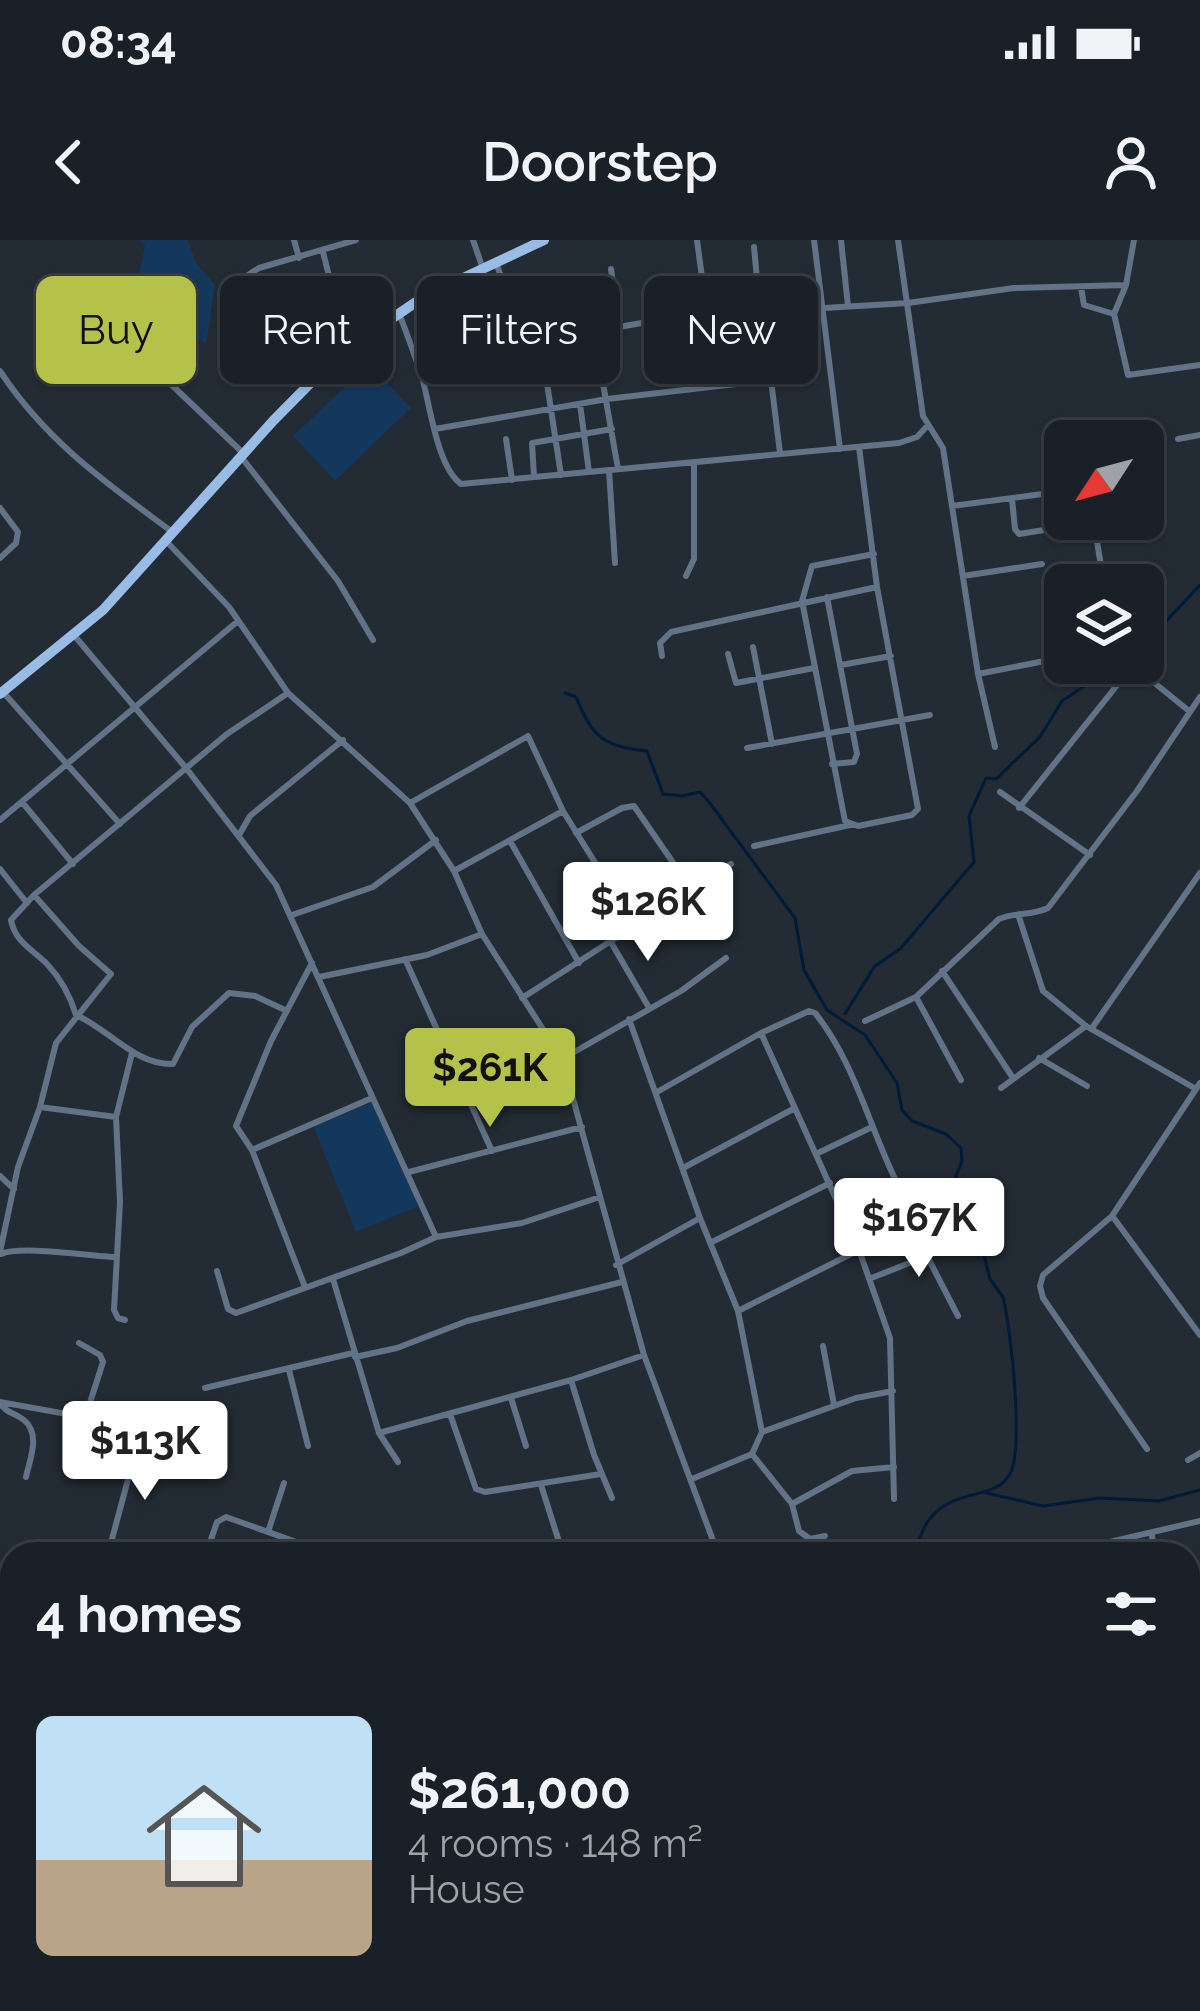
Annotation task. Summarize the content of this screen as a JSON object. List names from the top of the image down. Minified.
{"north":"bottom left","page":{"status":"08:34","header":"Doorstep","chip":["Buy","Rent","Filters","New"],"price":["$126K","$261K","$167K","$113K"],"heading":"4 homes","list":[{"name":"$261,000","note":"4 rooms · 148 m² · House"}]}}
